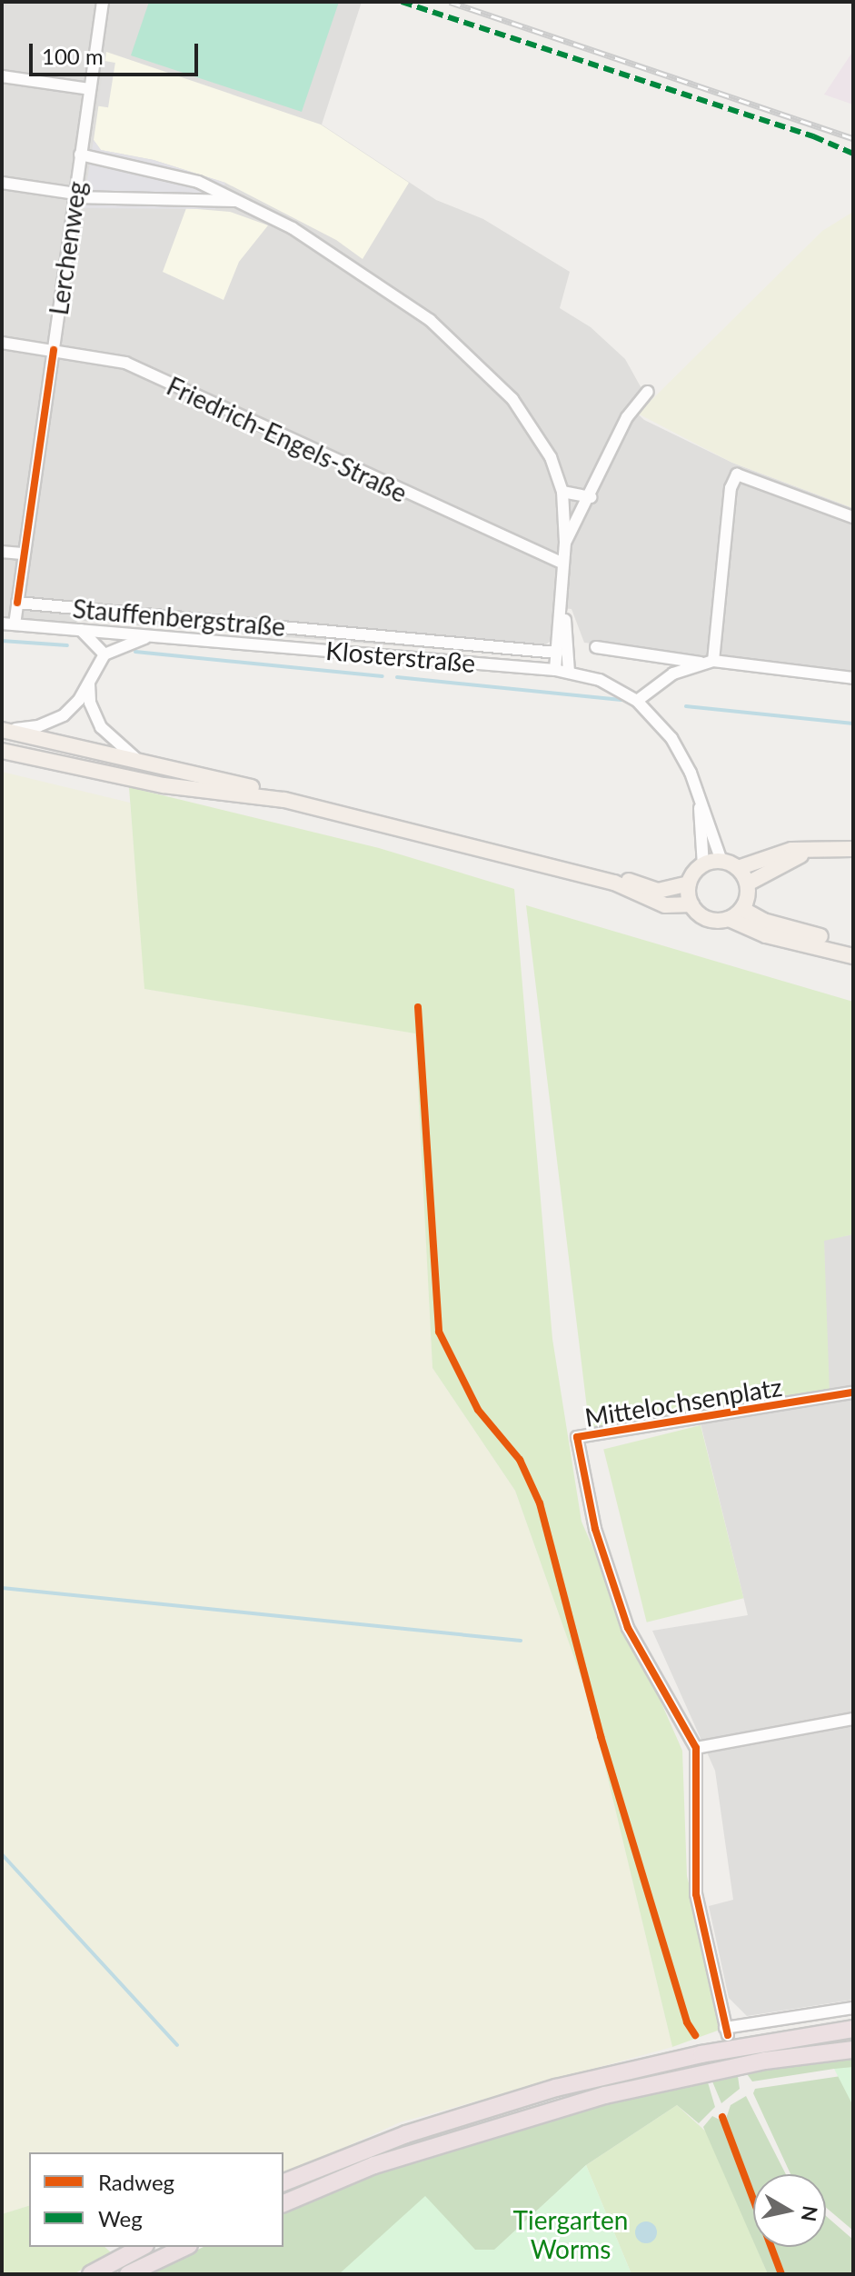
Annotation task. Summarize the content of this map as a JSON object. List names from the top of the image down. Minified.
{"streets":{"street":["Lerchenweg","Friedrich-Engels-Straße","Stauffenbergstraße","Klosterstraße","Mittelochsenplatz"]},"crossings":[["Lerchenweg","Friedrich-Engels-Straße"],["Lerchenweg","Stauffenbergstraße"],["Lerchenweg","Klosterstraße"]],"parks":["Tiergarten Worms"],"legend":["Radweg","Weg"],"scale_bar":"100 m","north":"right"}
